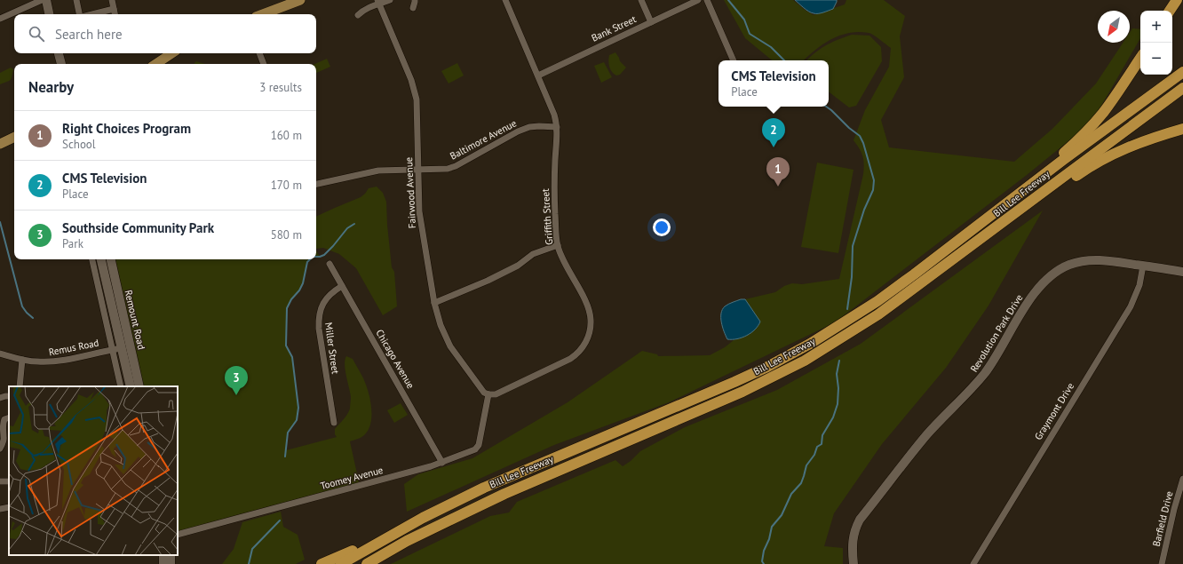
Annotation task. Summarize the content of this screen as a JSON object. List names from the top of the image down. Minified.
{"streets":{"highway":["Bill Lee Freeway"],"street":["Bank Street","Baltimore Avenue","Fairwood Avenue","Griffith Street","Remount Road","Revolution Park Drive","Remus Road","Miller Street","Chicago Avenue","Graymont Drive","Toomey Avenue","Barfield Drive"]},"crossings":[["Bank Street","Griffith Street"],["Baltimore Avenue","Fairwood Avenue"],["Baltimore Avenue","Griffith Street"],["Fairwood Avenue","Griffith Street"],["Fairwood Avenue","Toomey Avenue"],["Griffith Street","Toomey Avenue"],["Remount Road","Remus Road"],["Revolution Park Drive","Graymont Drive"],["Miller Street","Chicago Avenue"],["Chicago Avenue","Toomey Avenue"]],"north":"bottom left","page":{"map_buttons":["+","−"],"search":"Search here","popup":["CMS Television","Place"],"heading":["Nearby","3 results"],"list":[{"mark":"1","name":"Right Choices Program","note":"School","value":"160 m"},{"mark":"2","name":"CMS Television","note":"Place","value":"170 m"},{"mark":"3","name":"Southside Community Park","note":"Park","value":"580 m"}],"pins":["2","1","3"]}}
